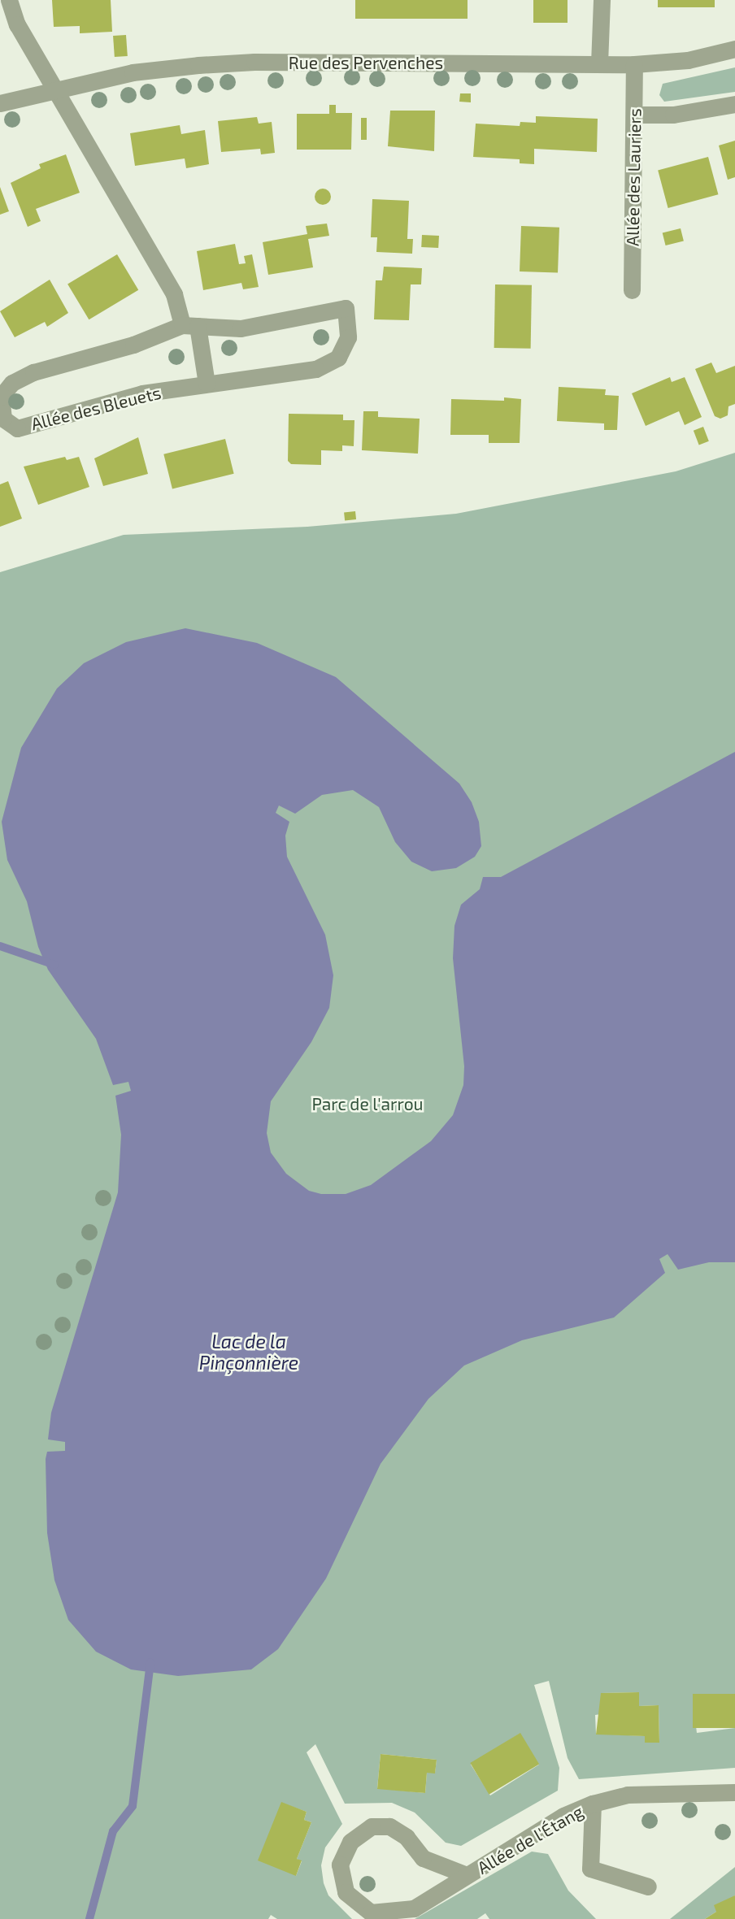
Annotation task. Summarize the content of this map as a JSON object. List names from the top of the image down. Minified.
{"streets":{"street":["Rue des Pervenches","Allée des Lauriers","Allée des Bleuets","Allée de l'Étang"]},"crossings":[["Rue des Pervenches","Allée des Lauriers"]],"water":["Lac de la Pinçonnière"],"parks":["Parc de l'arrou"]}
